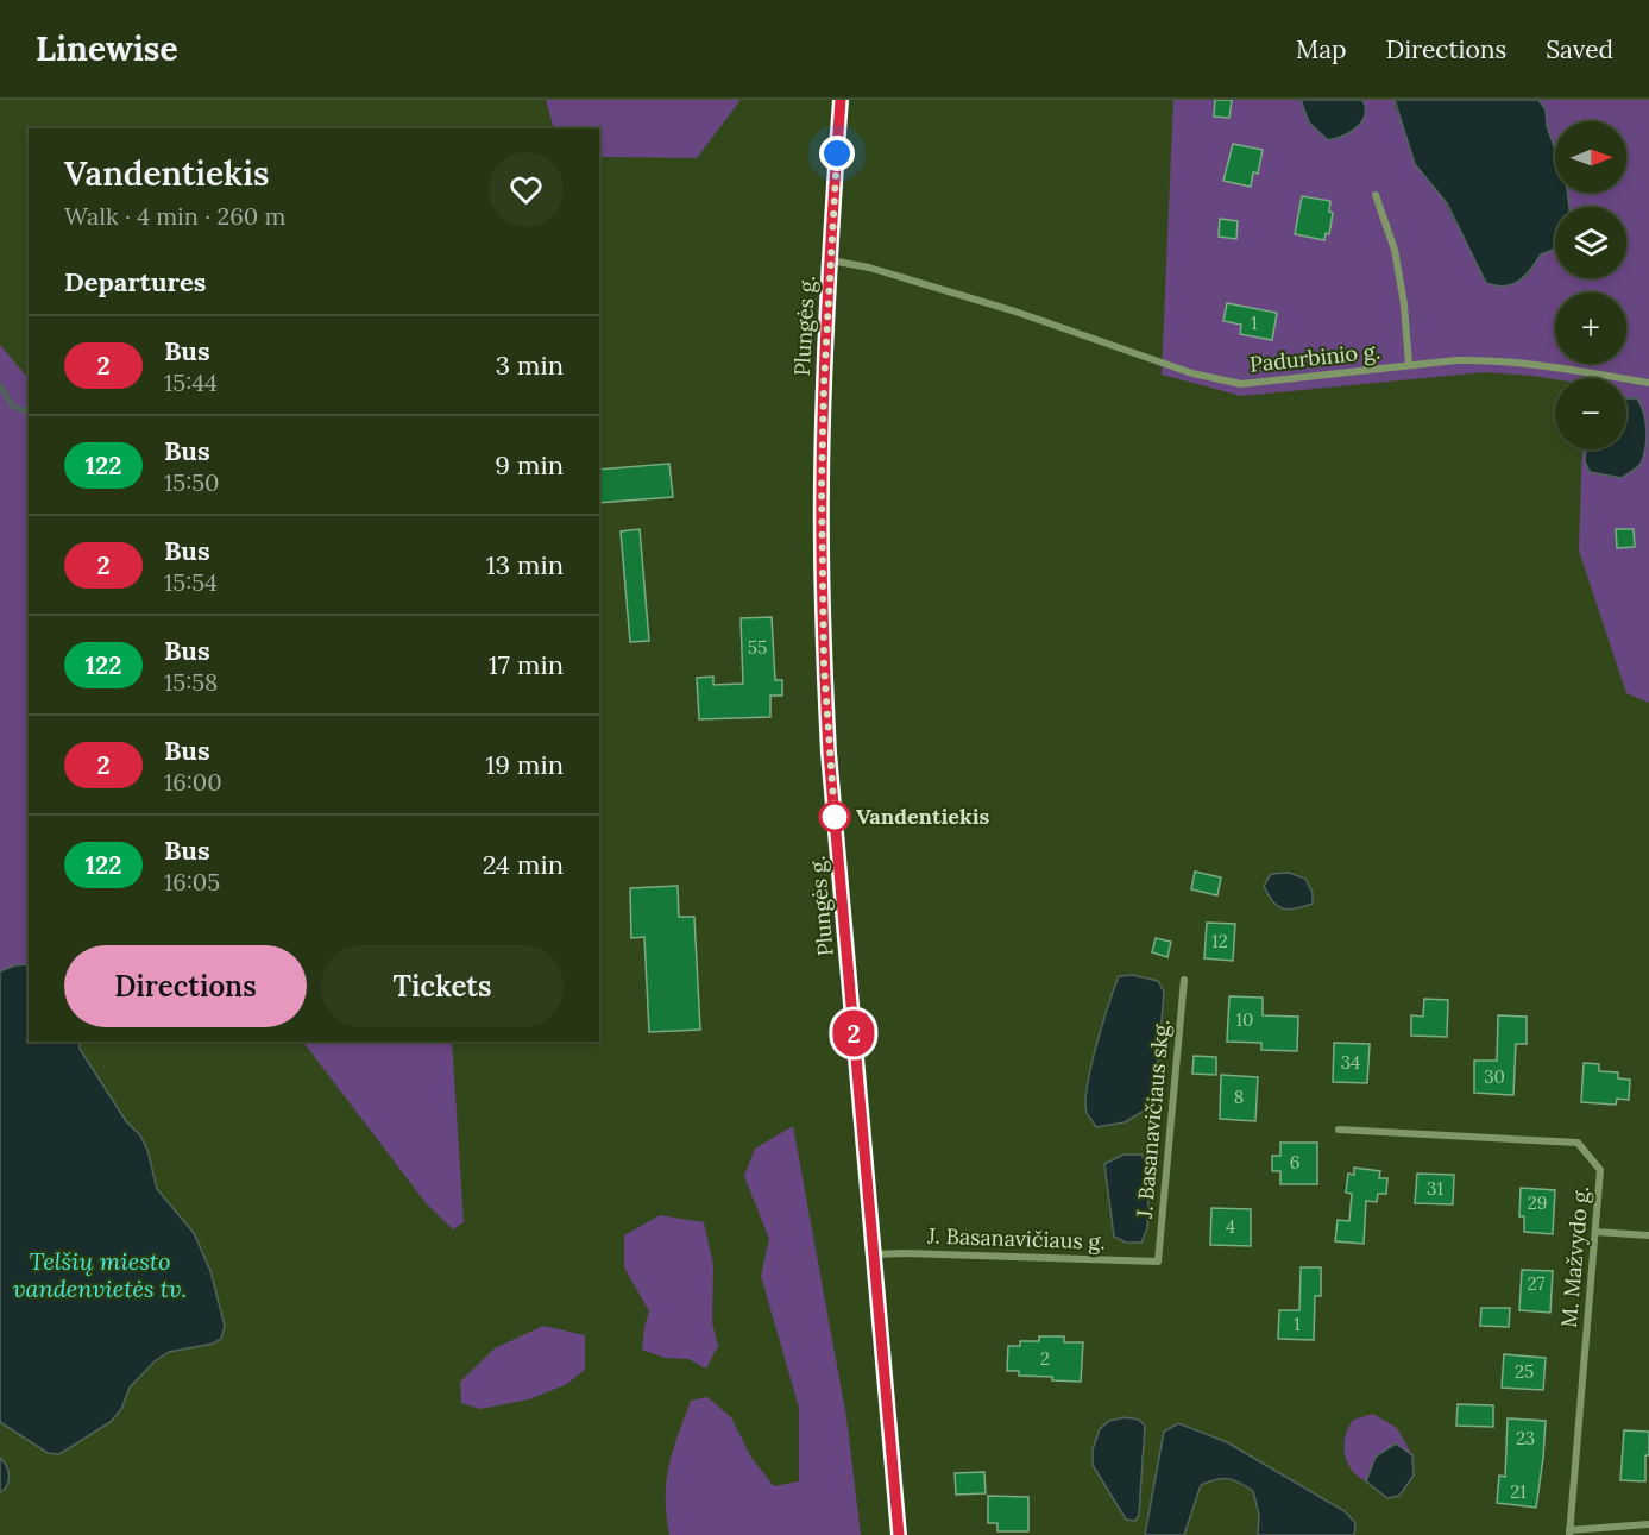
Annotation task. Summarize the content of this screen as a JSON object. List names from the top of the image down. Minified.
{"streets":{"main road":["Plungės g."],"street":["Padurbinio g.","J. Basanavičiaus skg.","J. Basanavičiaus g.","M. Mažvydo g."]},"crossings":[["Plungės g.","Padurbinio g."],["Plungės g.","J. Basanavičiaus g."],["J. Basanavičiaus skg.","J. Basanavičiaus g."]],"water":["Telšių miesto vandenvietės tv."],"places":["Vandentiekis"],"lines":["bus line 2"],"house_numbers":["1","55","12","10","34","30","8","6","31","29","4","27","1","2","25","23","21"],"north":"right","page":{"header":"Linewise","nav":["Map","Directions","Saved"],"on_map":"2","map_buttons":["+","−"],"heading":[["Vandentiekis","Walk · 4 min · 260 m"],"Departures"],"list":[{"mark":"2","name":"Bus","note":"15:44","value":"3 min"},{"mark":"122","name":"Bus","note":"15:50","value":"9 min"},{"mark":"2","name":"Bus","note":"15:54","value":"13 min"},{"mark":"122","name":"Bus","note":"15:58","value":"17 min"},{"mark":"2","name":"Bus","note":"16:00","value":"19 min"},{"mark":"122","name":"Bus","note":"16:05","value":"24 min"}],"buttons":["Directions","Tickets"]}}
